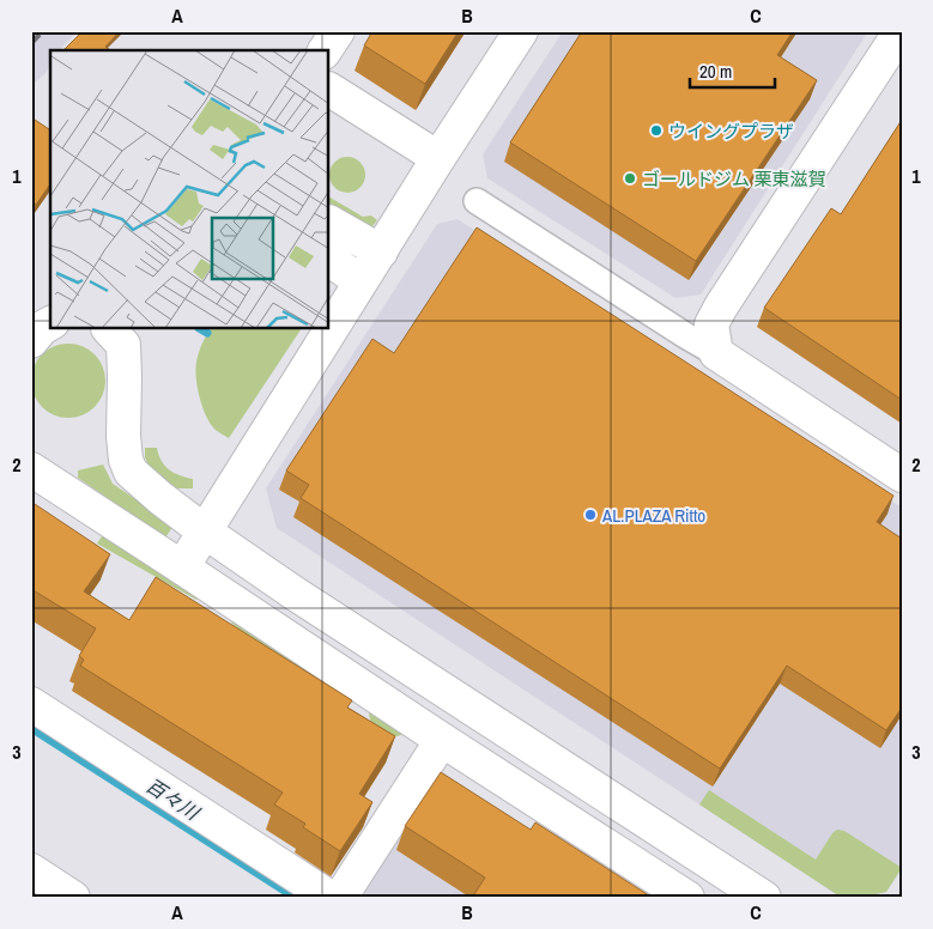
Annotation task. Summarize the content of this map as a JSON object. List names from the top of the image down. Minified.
{"water":["百々川"],"places":["ウイングプラザ","ゴールドジム 栗東滋賀","AL.PLAZA Ritto"],"scale_bar":"20 m","grid":{"columns":["A","B","C"],"rows":["1","2","3"]}}
